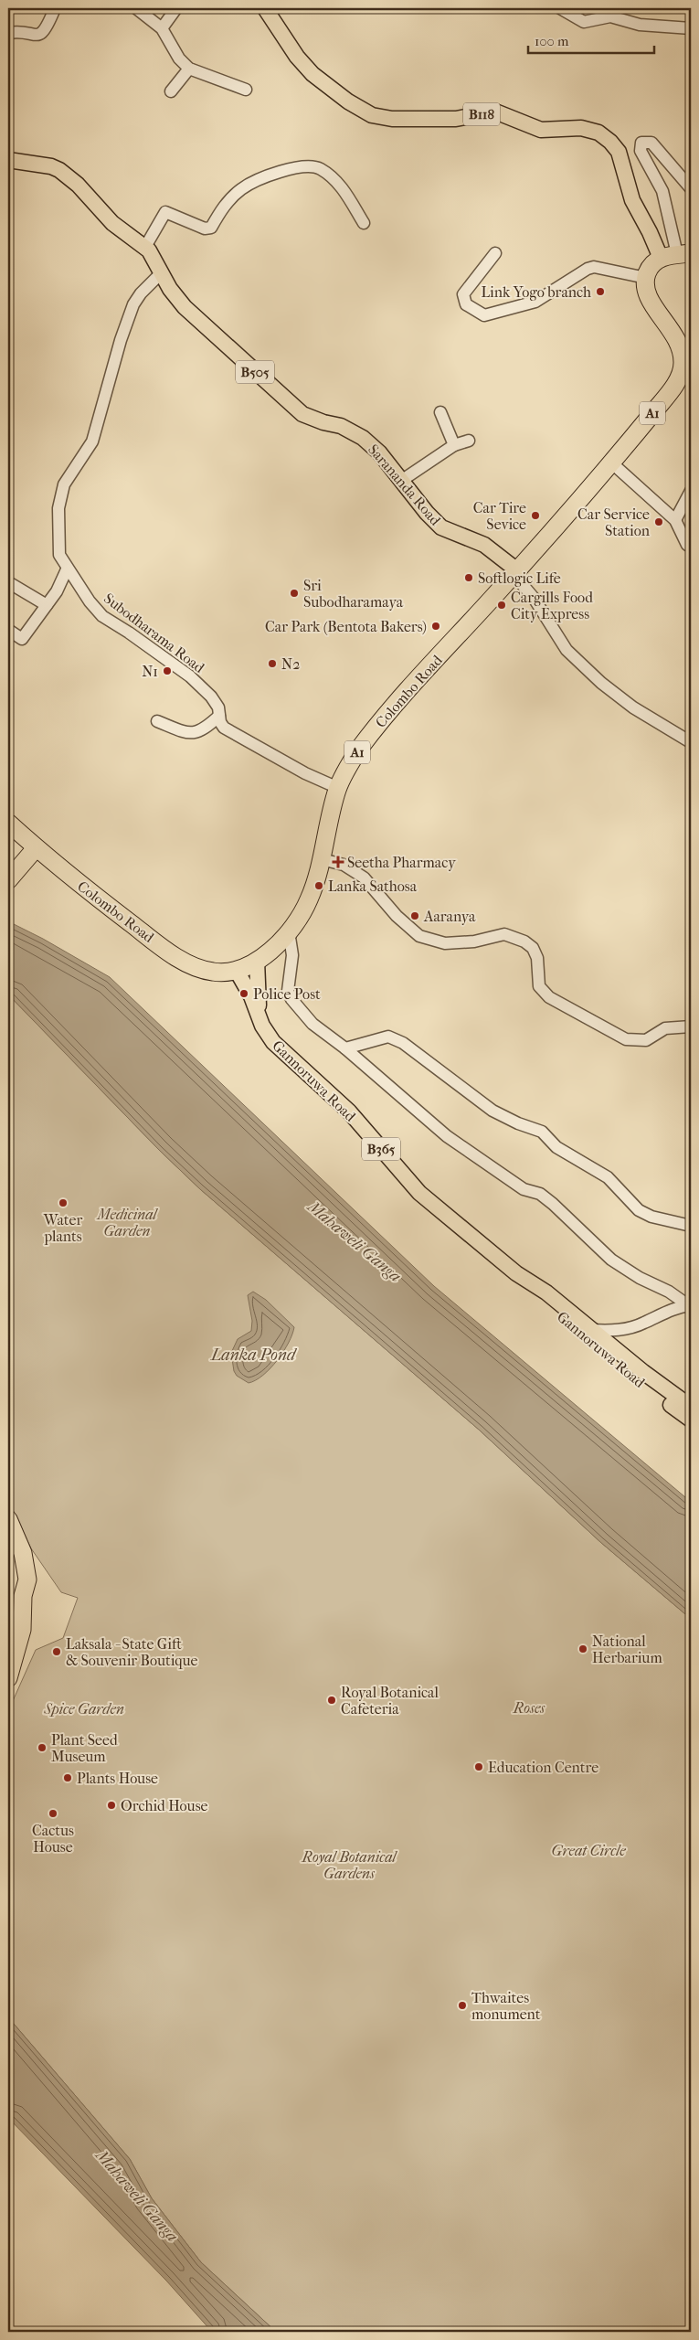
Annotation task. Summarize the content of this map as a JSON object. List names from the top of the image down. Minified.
{"streets":{"highway":["A1","Colombo Road"],"main road":["B118","B505","Sarananda Road","Gannoruwa Road","B365"],"street":["Subodharama Road"]},"crossings":[["Sarananda Road","Subodharama Road"],["Sarananda Road","Colombo Road"],["Subodharama Road","Colombo Road"],["Colombo Road","Gannoruwa Road"]],"water":["Mahaweli Ganga","Lanka Pond"],"parks":["Medicinal Garden","Roses","Spice Garden","Great Circle","Royal Botanical Gardens"],"places":{"other":["Link Yogo branch","Car Tire Sevice","Car Service Station","Softlogic Life","Sri Subodharamaya","Cargills Food City Express","Car Park (Bentota Bakers)","N2","N1","Lanka Sathosa","Aaranya","Police Post","Water plants","National Herbarium","Laksala - State Gift & Souvenir Boutique","Royal Botanical Cafeteria","Plant Seed Museum","Education Centre","Plants House","Orchid House","Cactus House","Thwaites monument"],"health":["Seetha Pharmacy"]},"scale_bar":"100 m"}
